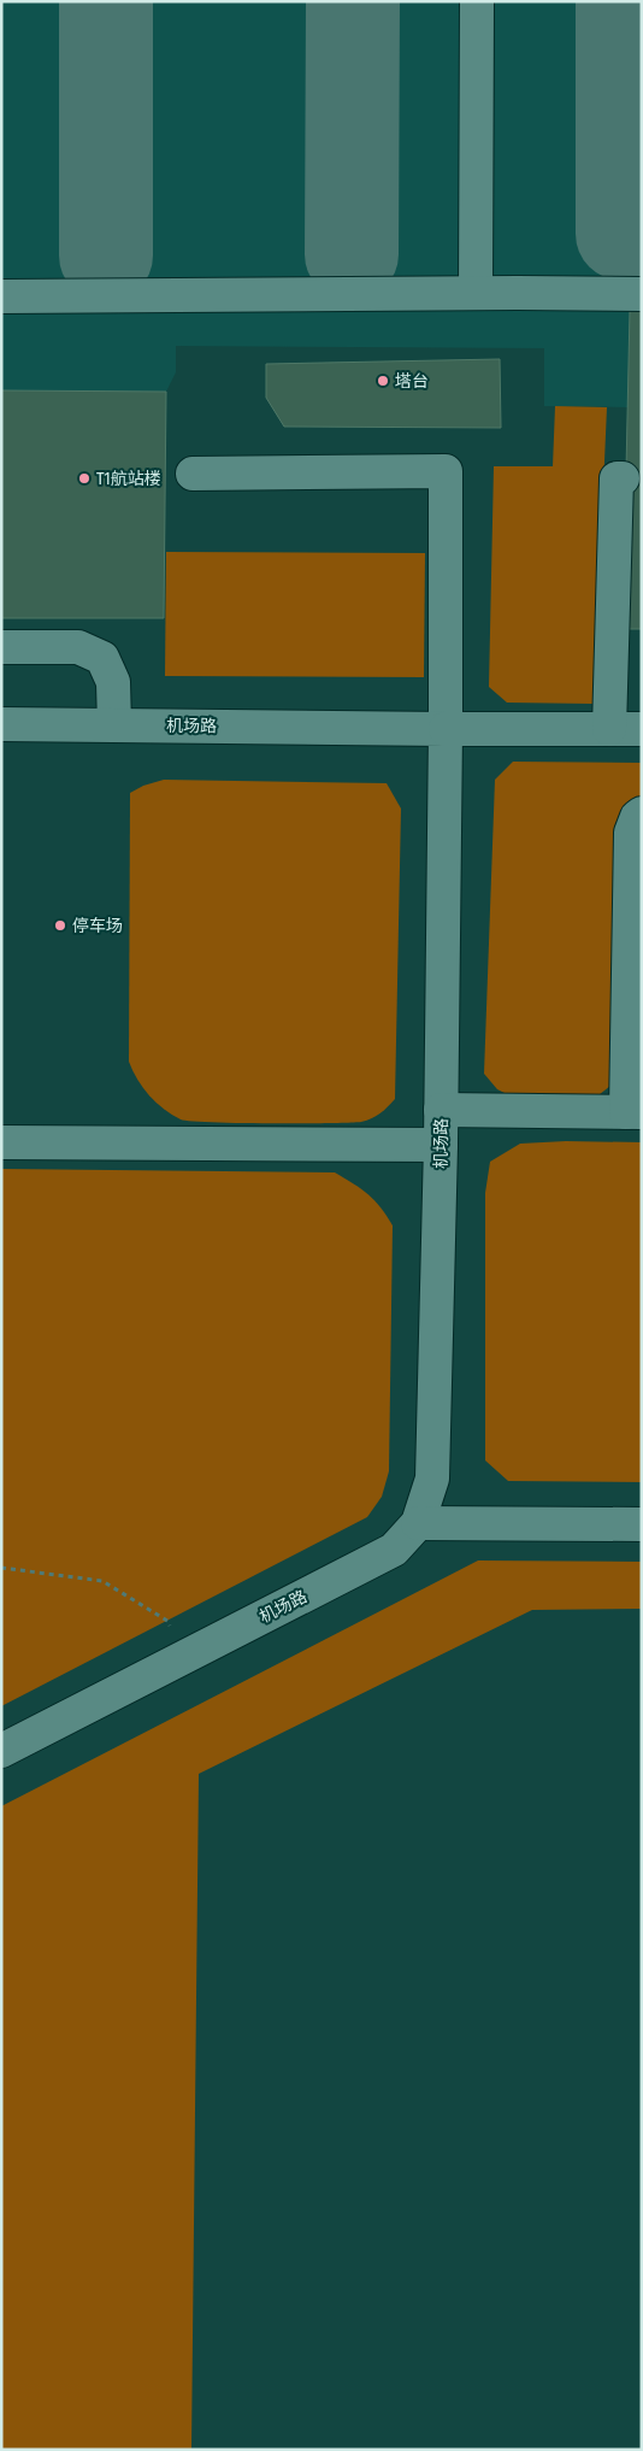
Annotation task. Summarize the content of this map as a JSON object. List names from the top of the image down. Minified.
{"streets":{"street":["机场路"]},"places":["塔台","T1航站楼","停车场"]}
